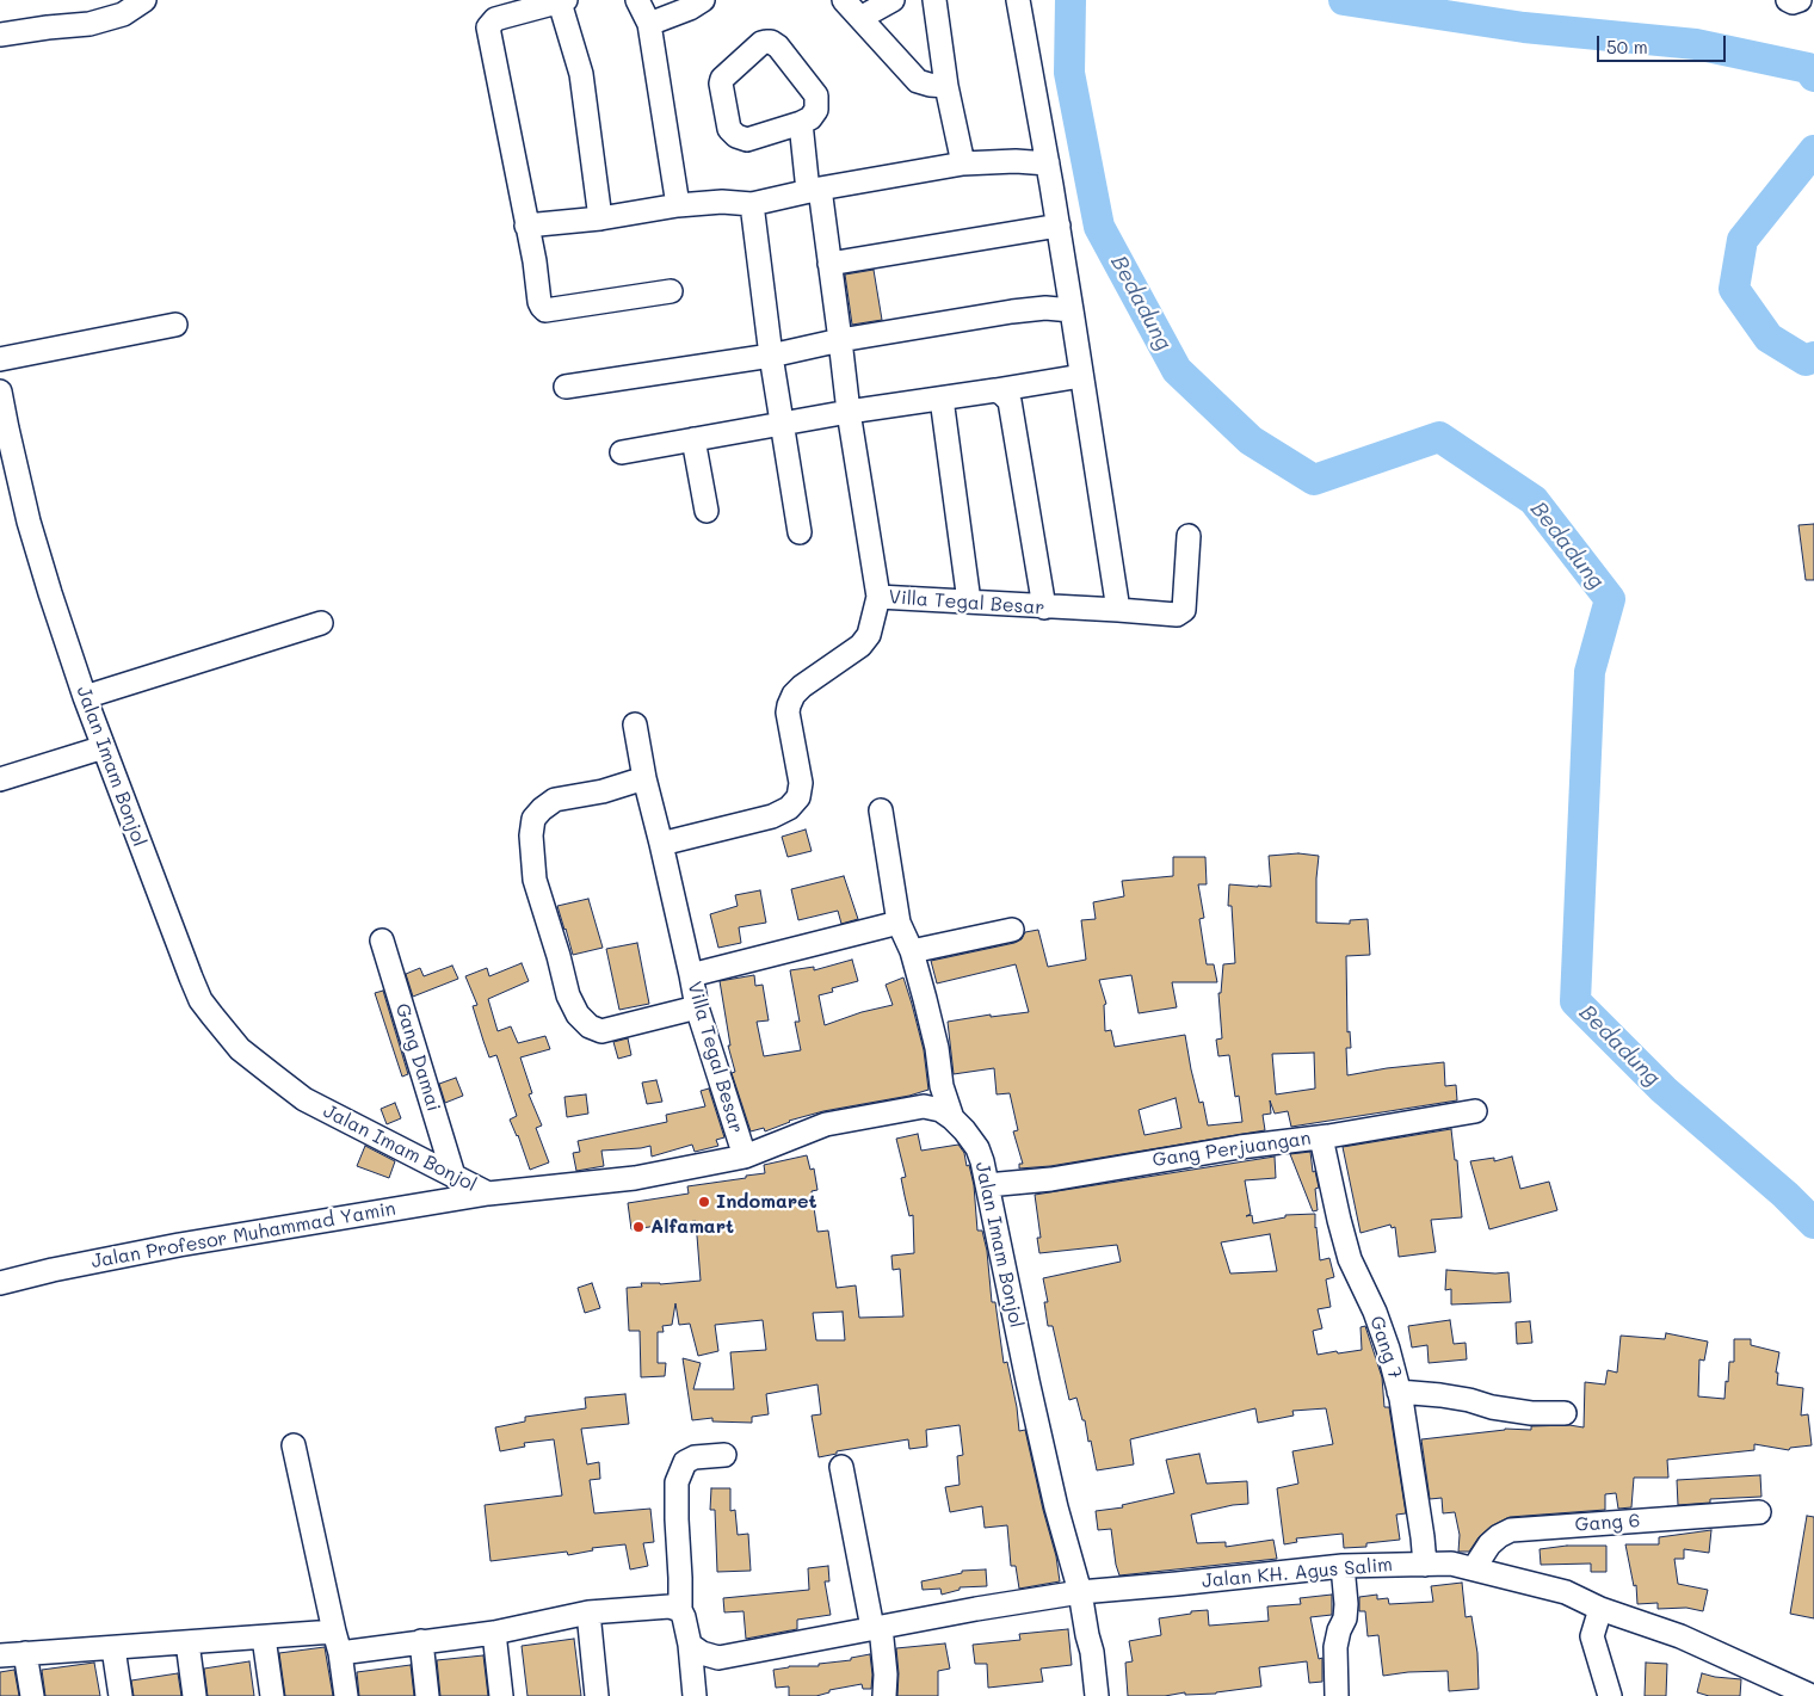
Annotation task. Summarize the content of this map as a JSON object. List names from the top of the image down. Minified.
{"streets":{"street":["Villa Tegal Besar","Jalan Imam Bonjol","Gang Damai","Gang Perjuangan","Jalan Profesor Muhammad Yamin","Gang 7","Gang 6","Jalan KH. Agus Salim"]},"crossings":[["Villa Tegal Besar","Jalan Imam Bonjol"],["Jalan Imam Bonjol","Gang Damai"],["Jalan Imam Bonjol","Gang Perjuangan"],["Jalan Imam Bonjol","Jalan Profesor Muhammad Yamin"],["Jalan Imam Bonjol","Jalan KH. Agus Salim"],["Gang Perjuangan","Gang 7"],["Gang 7","Jalan KH. Agus Salim"],["Gang 6","Jalan KH. Agus Salim"]],"water":["Bedadung"],"places":["Indomaret","Alfamart"],"scale_bar":"50 m"}
